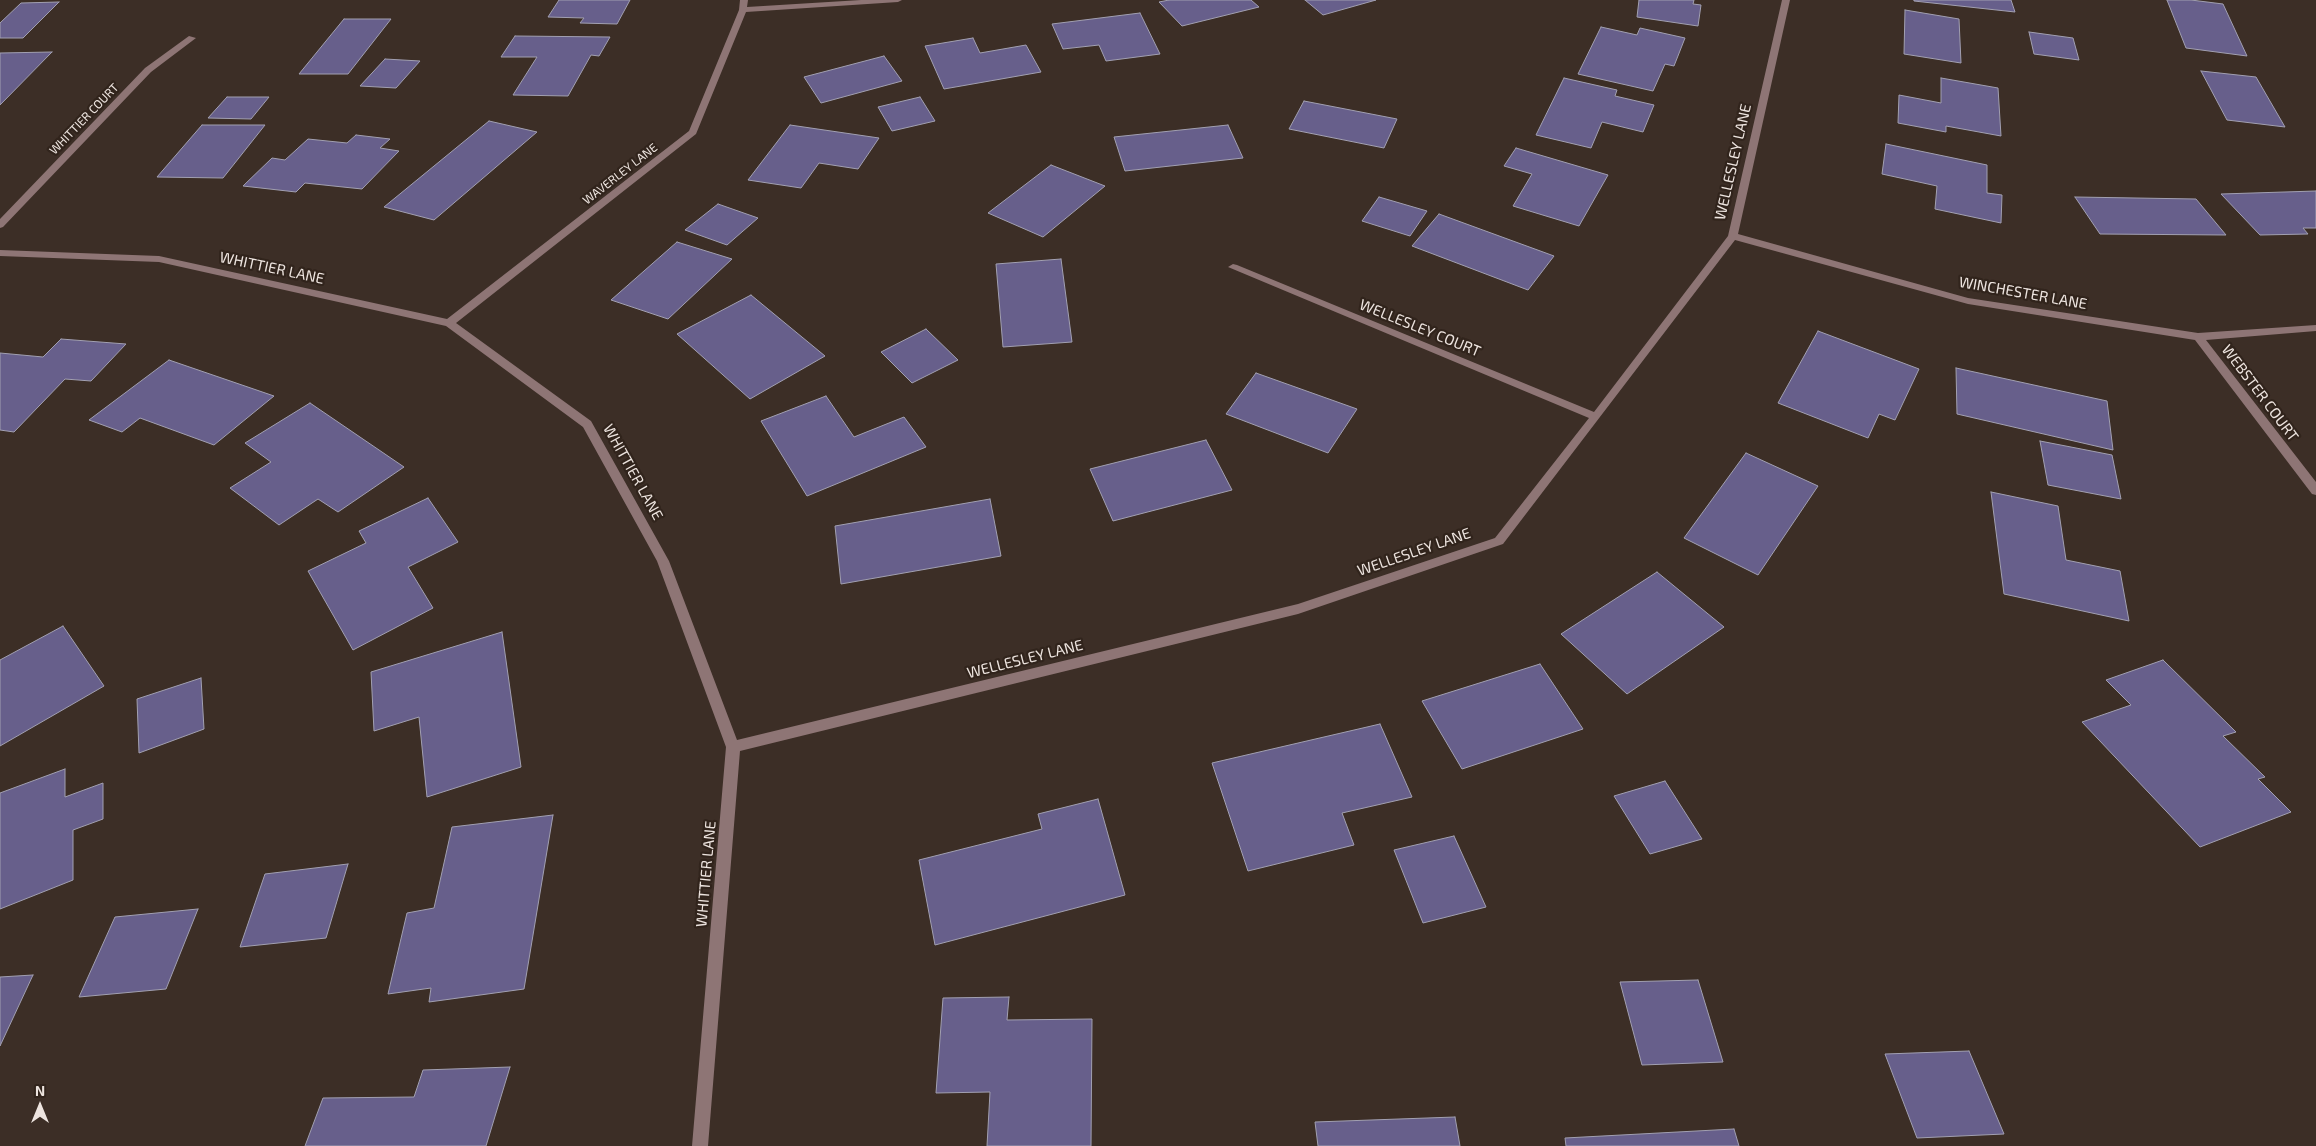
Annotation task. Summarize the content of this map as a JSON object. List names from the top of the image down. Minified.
{"streets":{"street":["WHITTIER COURT","WELLESLEY LANE","WAVERLEY LANE","WHITTIER LANE","WINCHESTER LANE","WELLESLEY COURT","WEBSTER COURT"]},"crossings":[["WELLESLEY LANE","WHITTIER LANE"],["WELLESLEY LANE","WINCHESTER LANE"],["WELLESLEY LANE","WELLESLEY COURT"],["WAVERLEY LANE","WHITTIER LANE"],["WINCHESTER LANE","WEBSTER COURT"]],"north":"top"}
